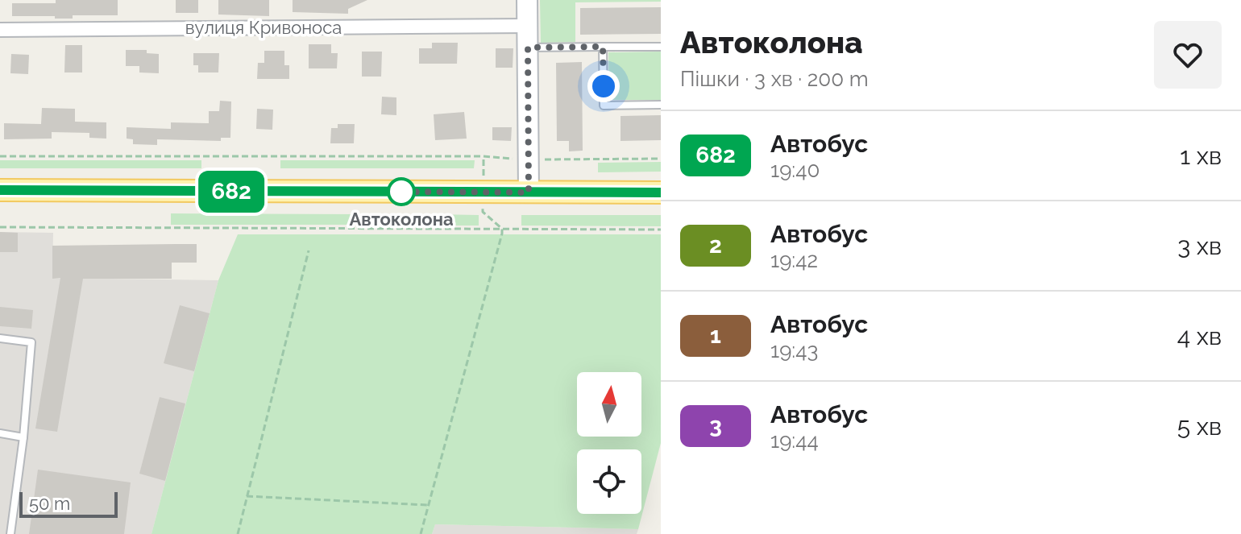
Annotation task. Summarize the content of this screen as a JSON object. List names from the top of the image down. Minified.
{"streets":{"street":["вулиця Кривоноса"]},"places":["Автоколона"],"lines":["bus line 682"],"scale_bar":"50 m","north":"top","page":{"on_map":"682","heading":["Автоколона","Пішки · 3 хв · 200 m"],"list":[{"mark":"682","name":"Автобус","note":"19:40","value":"1 хв"},{"mark":"2","name":"Автобус","note":"19:42","value":"3 хв"},{"mark":"1","name":"Автобус","note":"19:43","value":"4 хв"},{"mark":"3","name":"Автобус","note":"19:44","value":"5 хв"}],"scale":"50 m"}}
